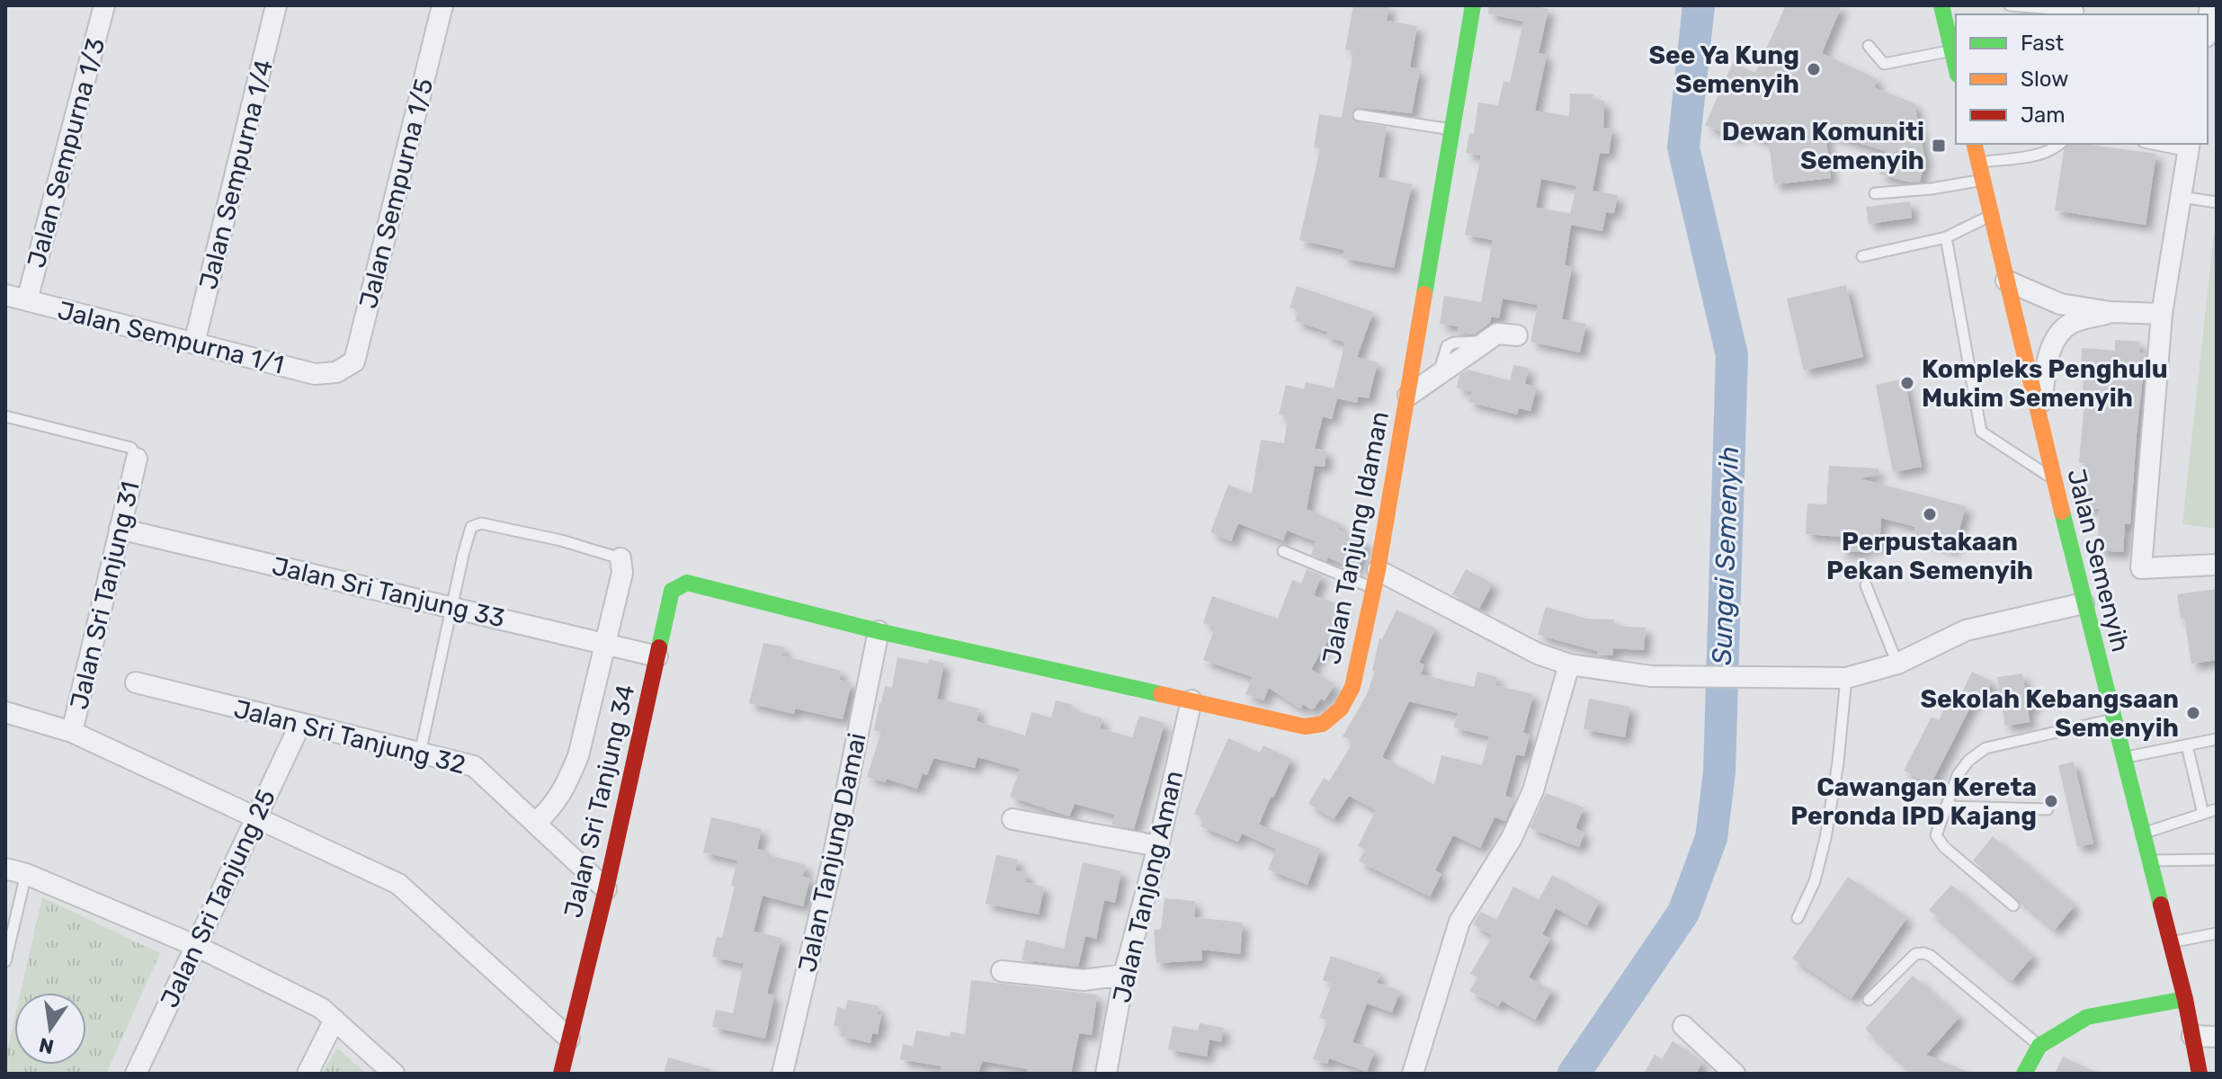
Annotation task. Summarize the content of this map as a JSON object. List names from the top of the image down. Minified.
{"streets":{"street":["Jalan Sempurna 1/3","Jalan Sempurna 1/4","Jalan Sempurna 1/5","Jalan Sempurna 1/1","Jalan Tanjung Idaman","Jalan Semenyih","Jalan Sri Tanjung 33","Jalan Sri Tanjung 31","Jalan Sri Tanjung 32","Jalan Sri Tanjung 34","Jalan Tanjung Damai","Jalan Tanjong Aman","Jalan Sri Tanjung 25"]},"crossings":[["Jalan Sempurna 1/3","Jalan Sempurna 1/1"],["Jalan Sempurna 1/4","Jalan Sempurna 1/1"],["Jalan Sempurna 1/5","Jalan Sempurna 1/1"],["Jalan Tanjung Idaman","Jalan Sri Tanjung 34"],["Jalan Tanjung Idaman","Jalan Tanjung Damai"],["Jalan Tanjung Idaman","Jalan Tanjong Aman"],["Jalan Sri Tanjung 33","Jalan Sri Tanjung 31"],["Jalan Sri Tanjung 33","Jalan Sri Tanjung 34"],["Jalan Sri Tanjung 32","Jalan Sri Tanjung 34"],["Jalan Sri Tanjung 32","Jalan Sri Tanjung 25"]],"water":["Sungai Semenyih"],"places":{"other":["See Ya Kung Semenyih","Kompleks Penghulu Mukim Semenyih","Perpustakaan Pekan Semenyih","Sekolah Kebangsaan Semenyih","Cawangan Kereta Peronda IPD Kajang"],"transit":["Dewan Komuniti Semenyih"]},"legend":["Fast","Slow","Jam"],"north":"bottom"}
